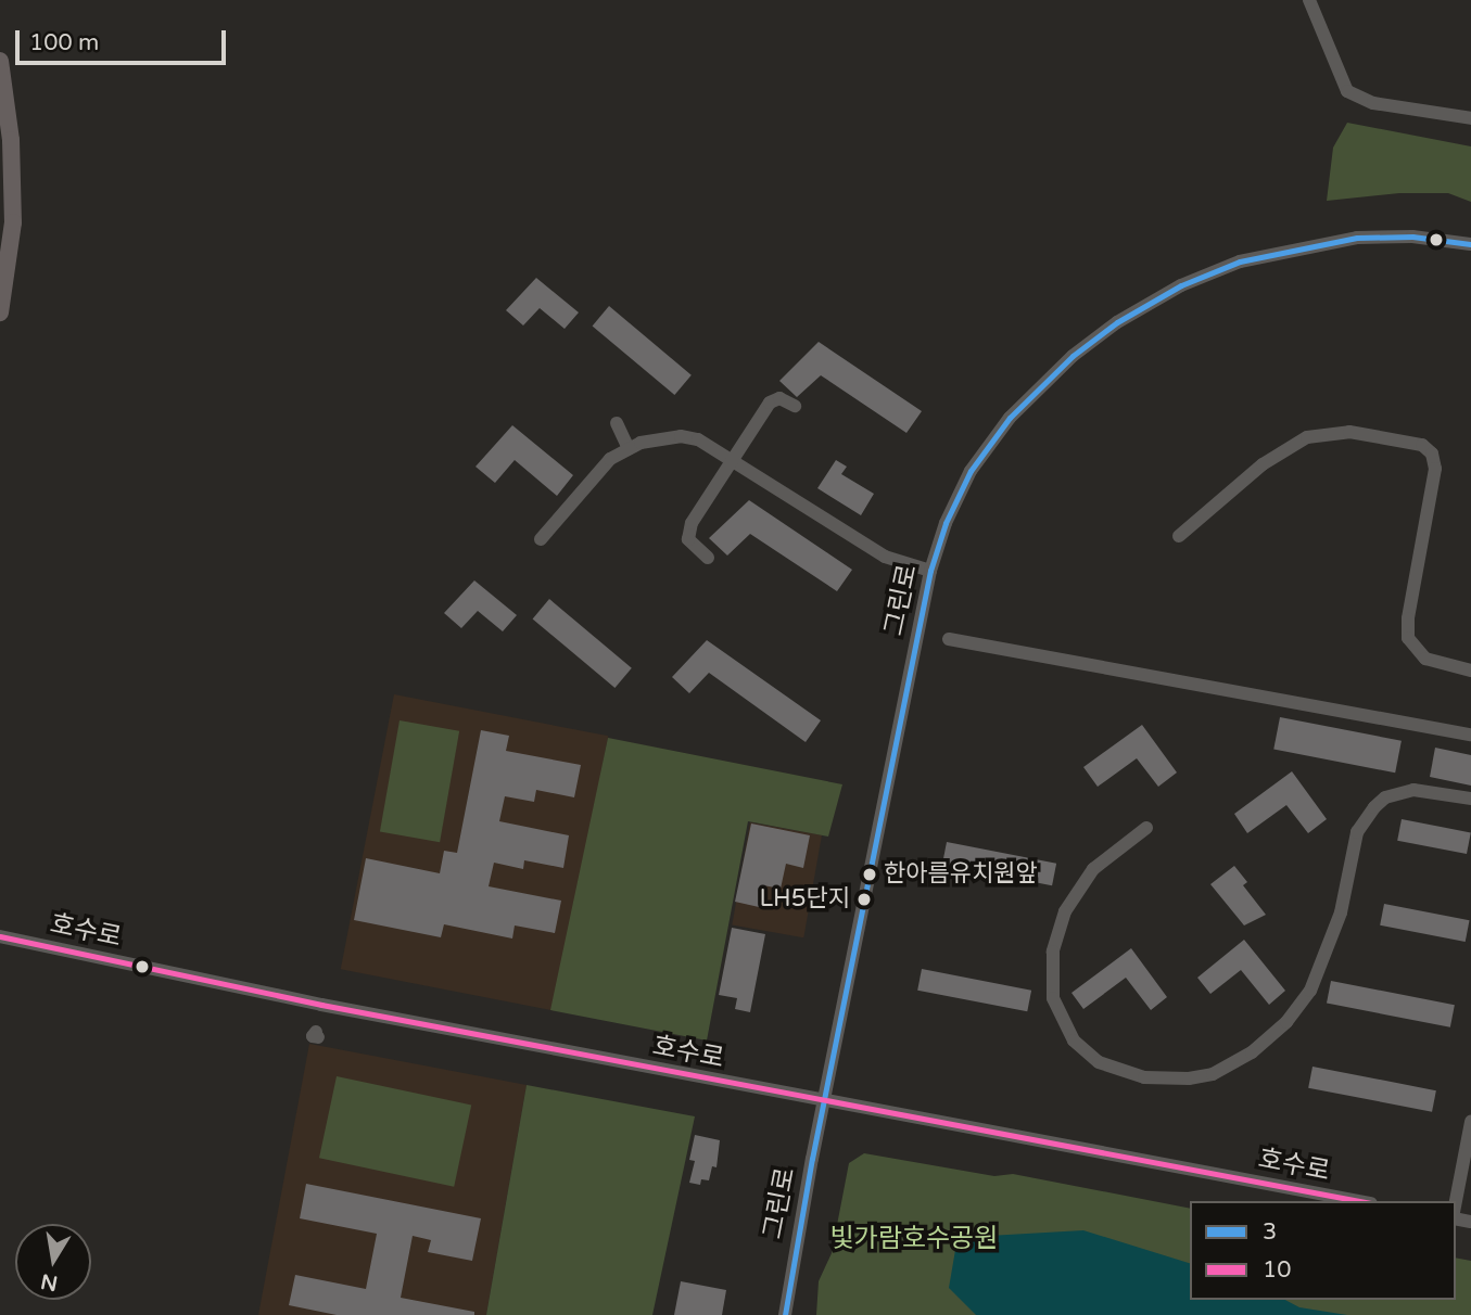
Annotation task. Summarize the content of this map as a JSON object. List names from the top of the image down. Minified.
{"streets":{"street":["그린로","호수로"]},"crossings":[["그린로","호수로"]],"parks":["빛가람호수공원"],"places":["한아름유치원앞","LH5단지"],"lines":["transit line 3","transit line 10"],"legend":["3","10"],"scale_bar":"100 m","north":"bottom"}
